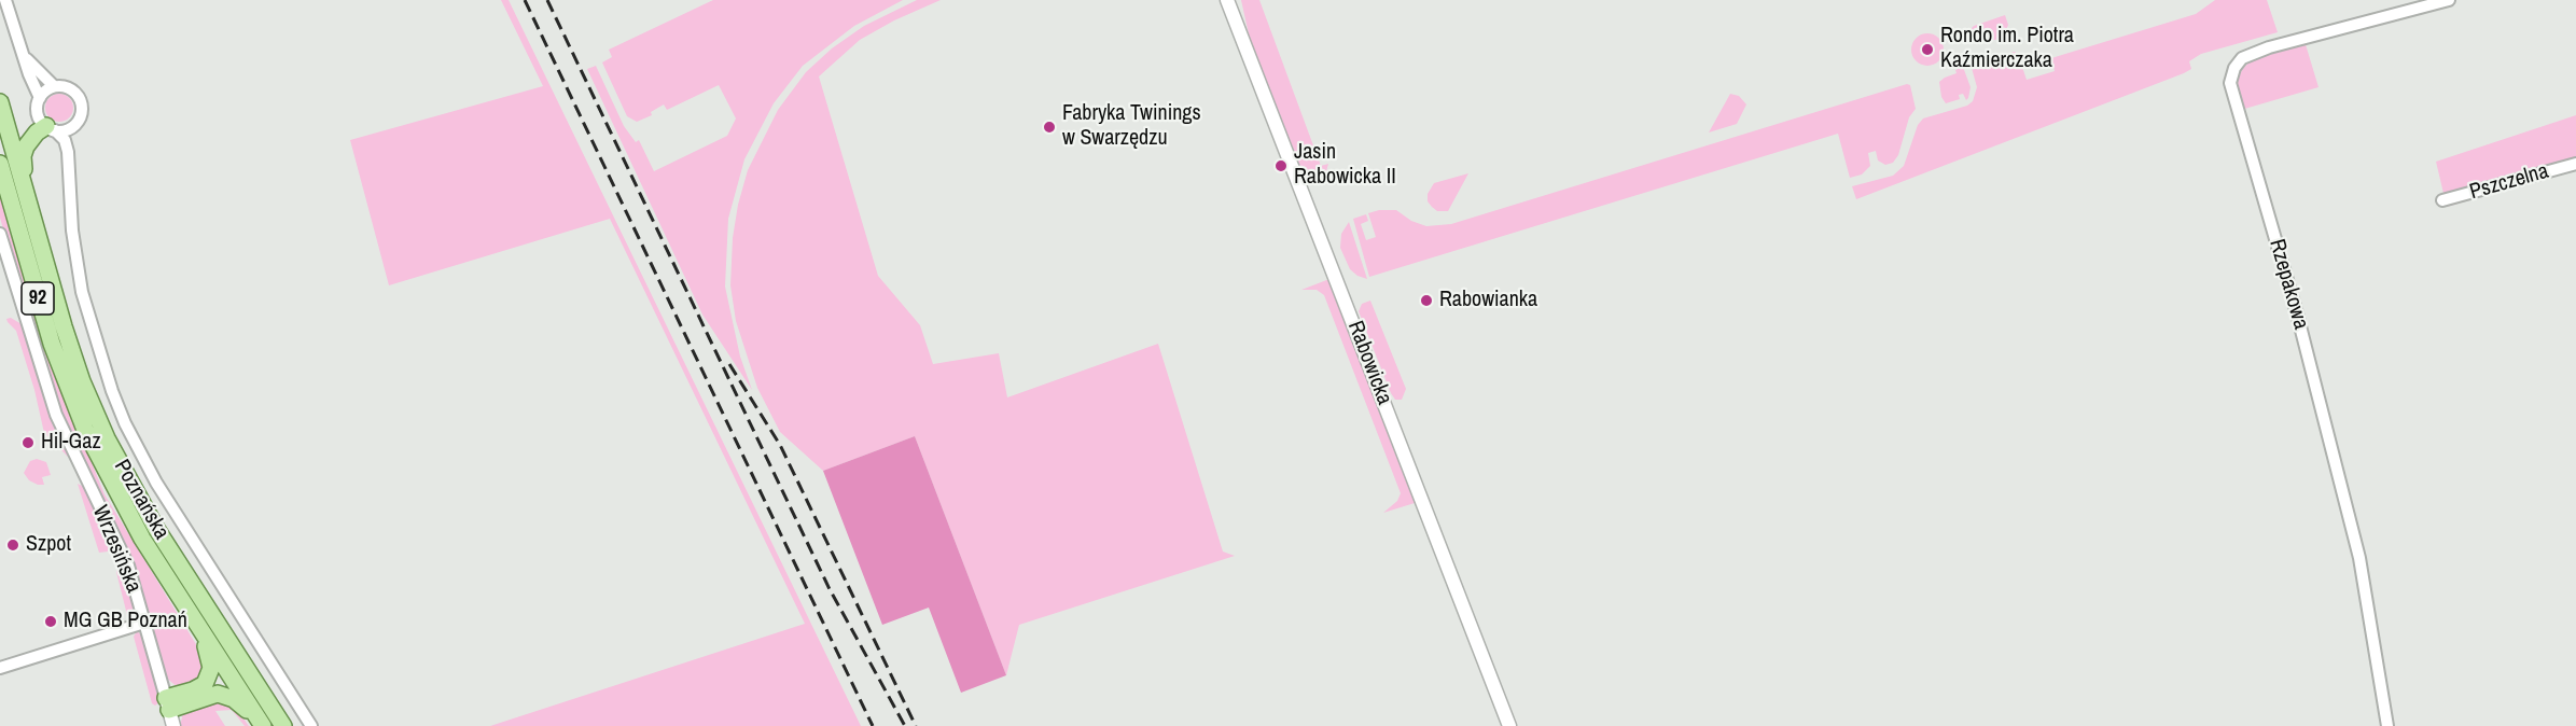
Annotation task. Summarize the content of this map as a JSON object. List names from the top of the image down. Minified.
{"streets":{"main road":["92","Poznańska"],"street":["Pszczelna","Rzepakowa","Rabowicka","Wrzesińska"]},"crossings":[["Poznańska","Wrzesińska"]],"places":["Rondo im. Piotra Kaźmierczaka","Fabryka Twinings w Swarzędzu","Jasin Rabowicka II","Rabowianka","Hil-Gaz","Szpot","MG GB Poznań"]}
